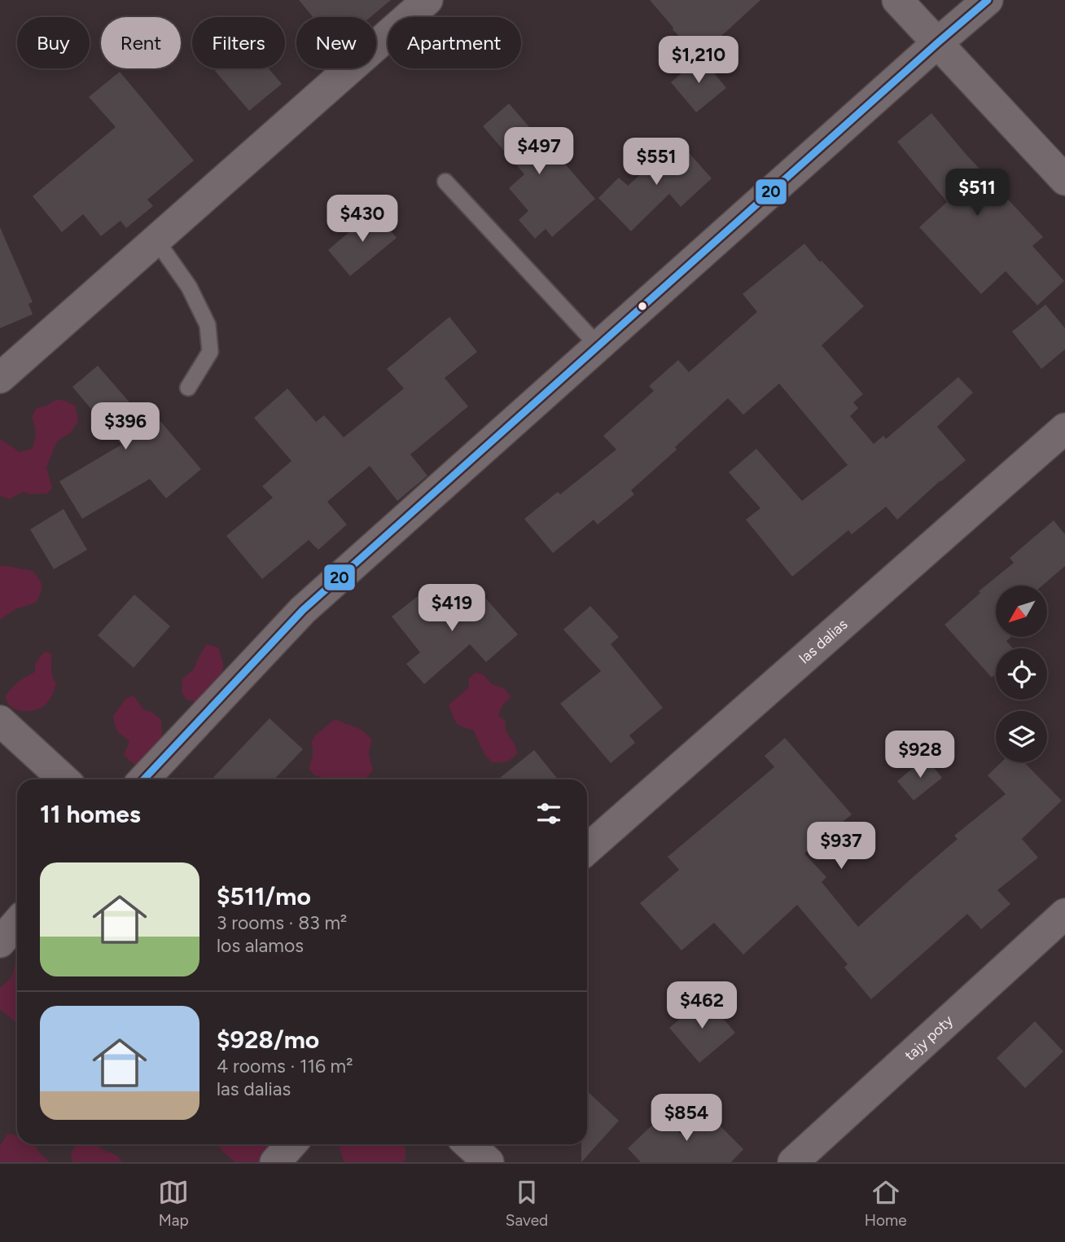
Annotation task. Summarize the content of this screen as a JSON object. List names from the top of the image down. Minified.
{"streets":{"street":["las dalias","tajy poty"]},"lines":["transit line 20"],"north":"bottom left","page":{"chip":["Buy","Rent","Filters","New","Apartment"],"price":["$1,210","$497","$551","$511","$430","$396","$419","$928","$937","$462","$854"],"heading":"11 homes","list":[{"name":"$511/mo","note":"3 rooms · 83 m² · los alamos"},{"name":"$928/mo","note":"4 rooms · 116 m² · las dalias"}],"tabs":["Map","Saved","Home"]}}
